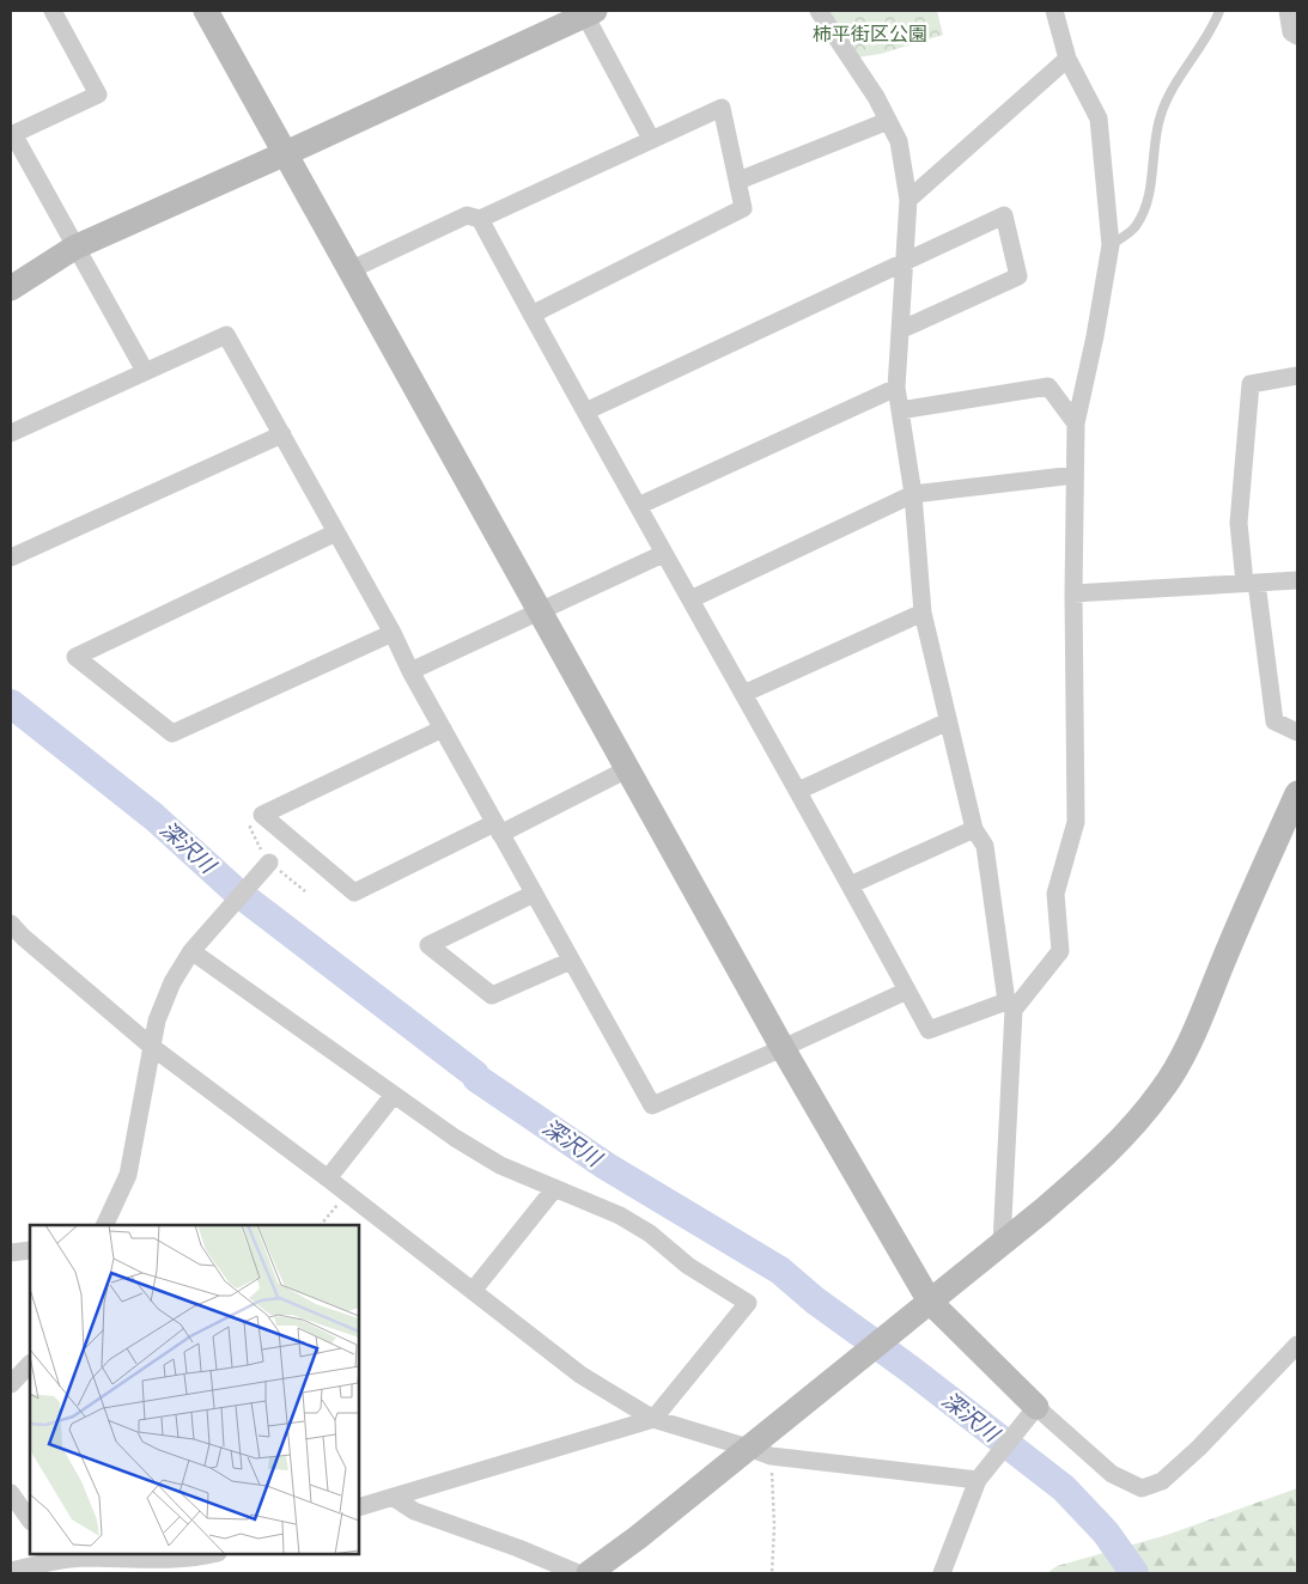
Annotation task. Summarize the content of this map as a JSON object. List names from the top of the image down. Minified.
{"water":["深沢川"],"parks":["柿平街区公園"]}
